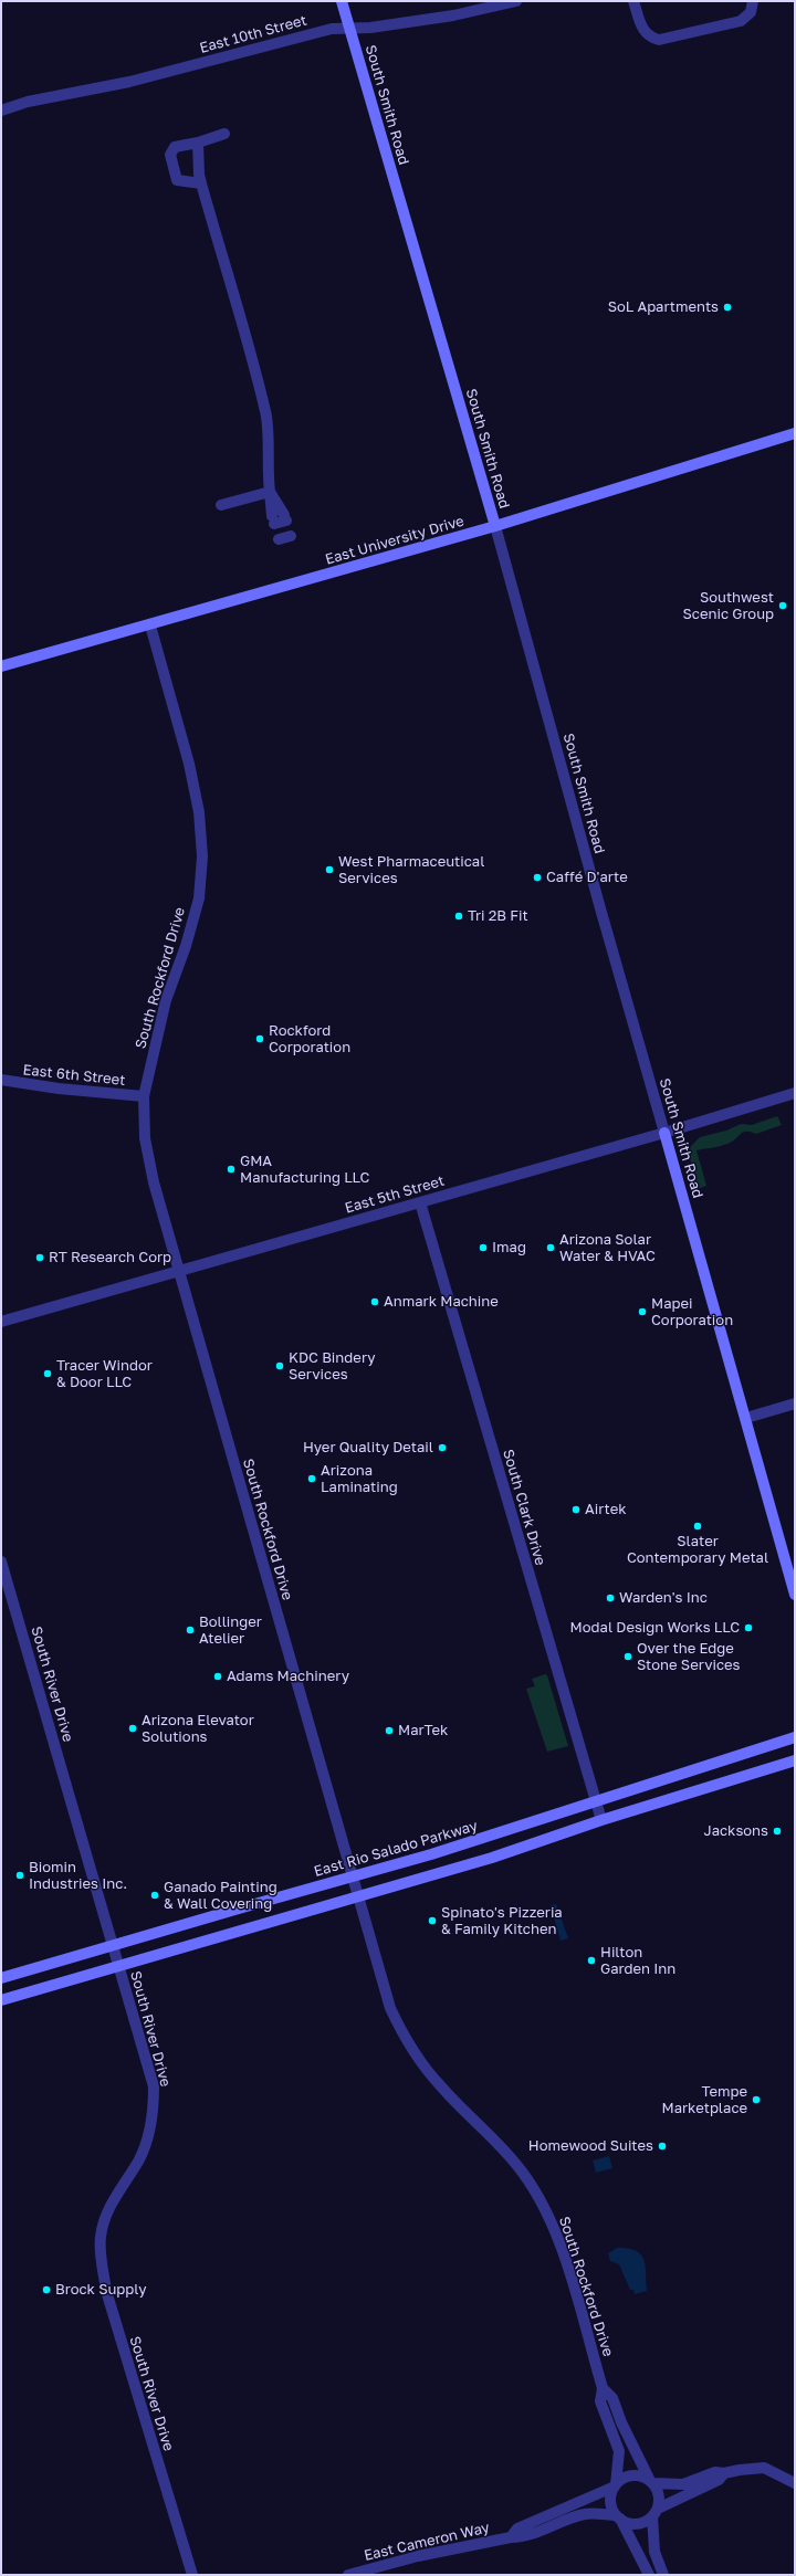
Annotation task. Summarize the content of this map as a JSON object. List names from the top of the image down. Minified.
{"streets":{"main road":["South Smith Road","East University Drive","East Rio Salado Parkway"],"street":["East 10th Street","South Rockford Drive","East 6th Street","East 5th Street","South Clark Drive","South River Drive","East Cameron Way"]},"crossings":[["East 10th Street","South Smith Road"],["South Smith Road","East University Drive"],["South Smith Road","East 5th Street"],["East University Drive","South Rockford Drive"],["South Rockford Drive","East 6th Street"],["South Rockford Drive","East 5th Street"],["South Rockford Drive","East Rio Salado Parkway"],["South Rockford Drive","East Cameron Way"],["East 5th Street","South Clark Drive"],["South Clark Drive","East Rio Salado Parkway"],["South River Drive","East Rio Salado Parkway"]],"places":["SoL Apartments","Southwest Scenic Group","West Pharmaceutical Services","Caffé D'arte","Tri 2B Fit","Rockford Corporation","GMA Manufacturing LLC","Imag","Arizona Solar Water & HVAC","RT Research Corp","Anmark Machine","Mapei Corporation","KDC Bindery Services","Tracer Windor & Door LLC","Hyer Quality Detail","Arizona Laminating","Airtek","Slater Contemporary Metal","Warden's Inc","Modal Design Works LLC","Bollinger Atelier","Over the Edge Stone Services","Adams Machinery","Arizona Elevator Solutions","MarTek","Jacksons","Biomin Industries Inc.","Ganado Painting & Wall Covering","Spinato's Pizzeria & Family Kitchen","Hilton Garden Inn","Tempe Marketplace","Homewood Suites","Brock Supply"]}
